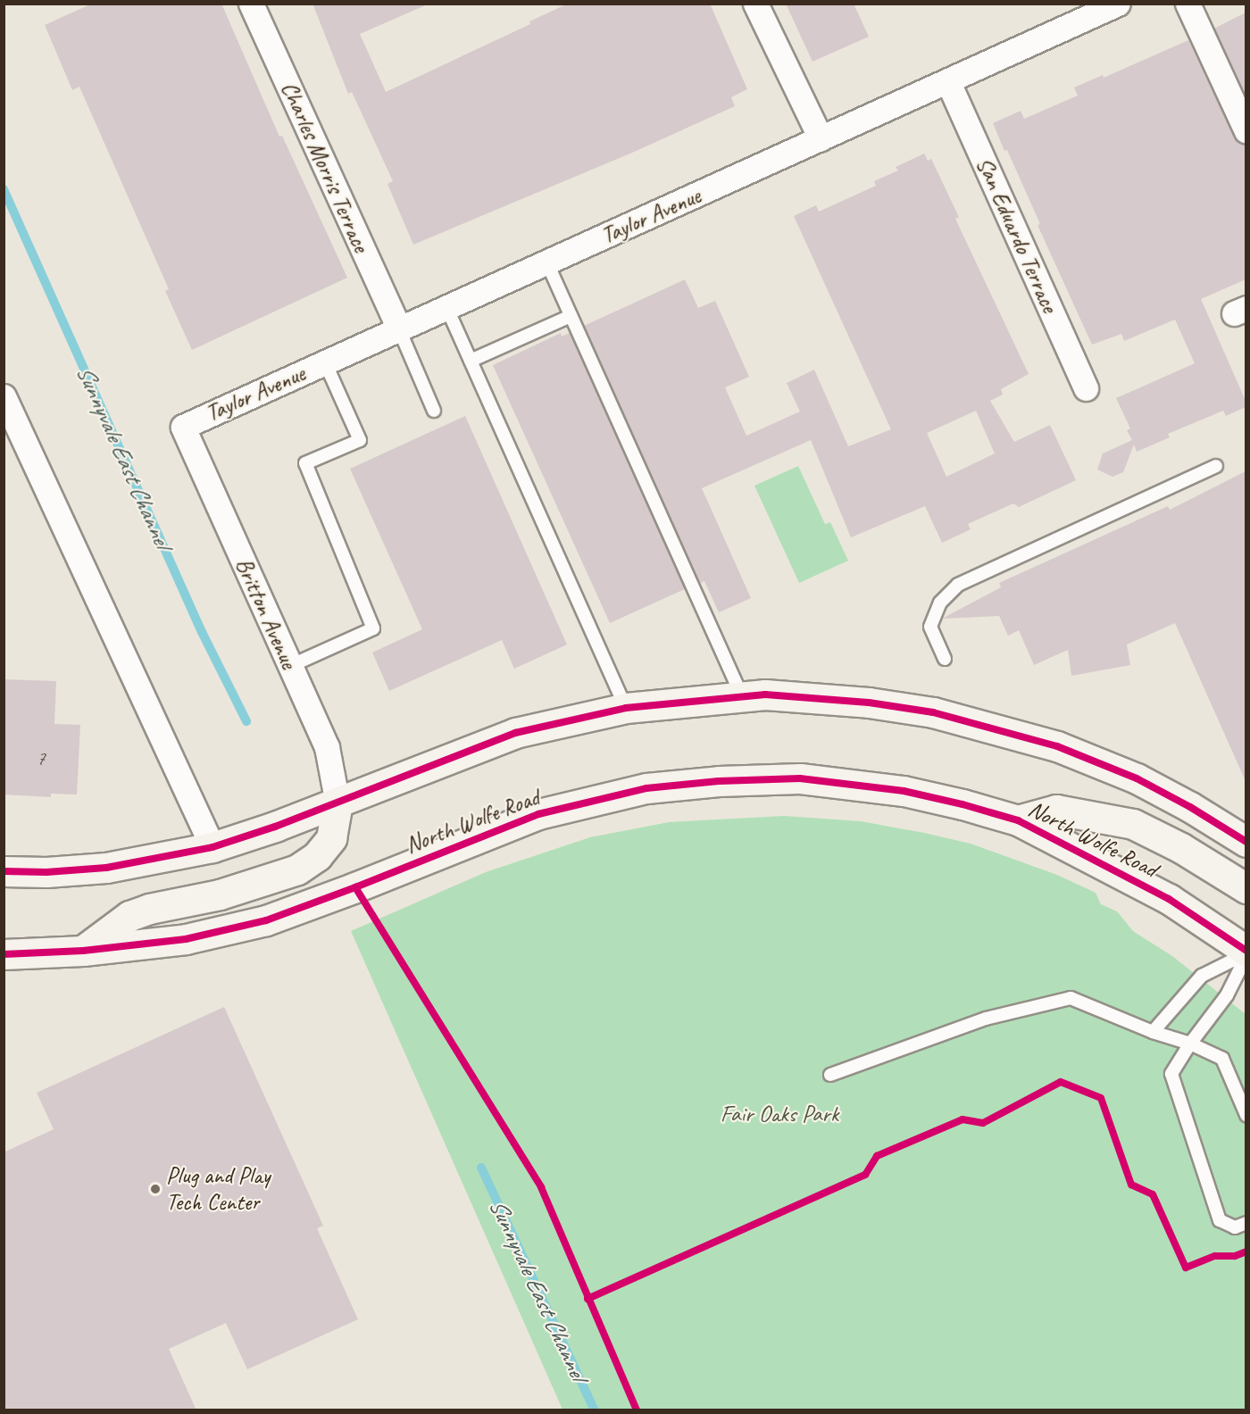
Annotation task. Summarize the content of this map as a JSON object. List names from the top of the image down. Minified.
{"streets":{"main road":["North Wolfe Road"],"street":["Charles Morris Terrace","Taylor Avenue","San Eduardo Terrace","Britton Avenue"]},"crossings":[["Charles Morris Terrace","Taylor Avenue"],["Taylor Avenue","San Eduardo Terrace"],["Taylor Avenue","Britton Avenue"]],"water":["Sunnyvale East Channel"],"parks":["Fair Oaks Park"],"places":["Plug and Play Tech Center"],"house_numbers":["7"]}
